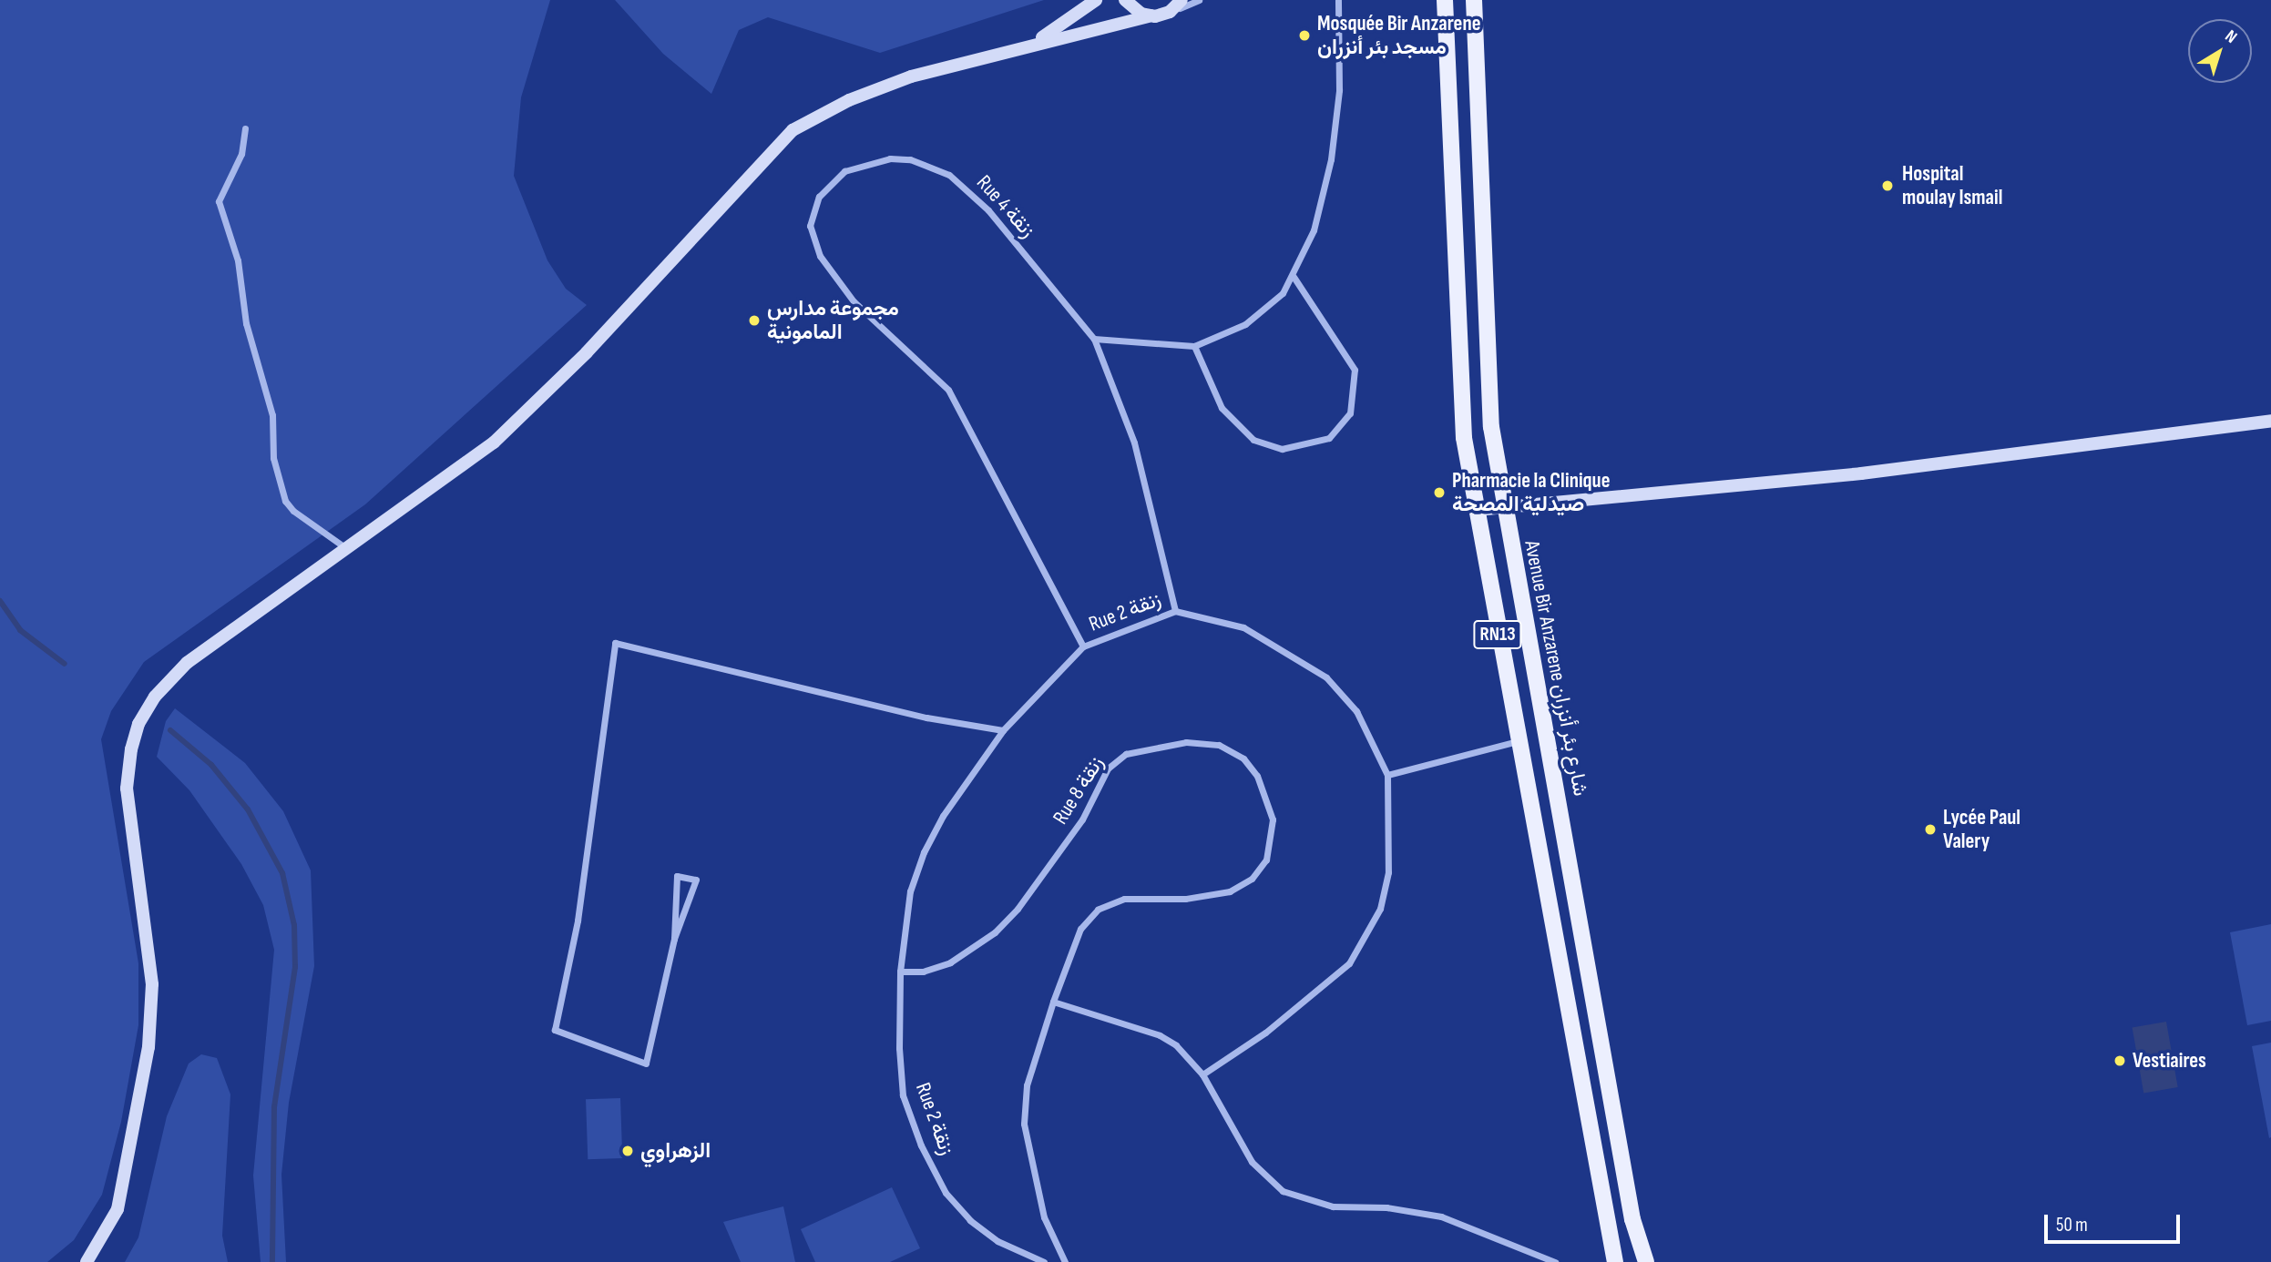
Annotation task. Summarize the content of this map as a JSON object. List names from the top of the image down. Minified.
{"streets":{"main road":["RN13","Avenue Bir Anzarene شارع بئر أنزران"],"street":["Rue 4 زنقة","Rue 2 زنقة","Rue 8 زنقة"]},"crossings":[["Rue 4 زنقة","Rue 2 زنقة"],["Rue 2 زنقة","Rue 8 زنقة"]],"places":["Mosquée Bir Anzarene مسجد بئر أنزران","Hospital moulay Ismail","مجموعة مدارس المامونية","Pharmacie la Clinique صيدلية المصحة","Lycée Paul Valery","Vestiaires","الزهراوي"],"scale_bar":"50 m","north":"top right"}
